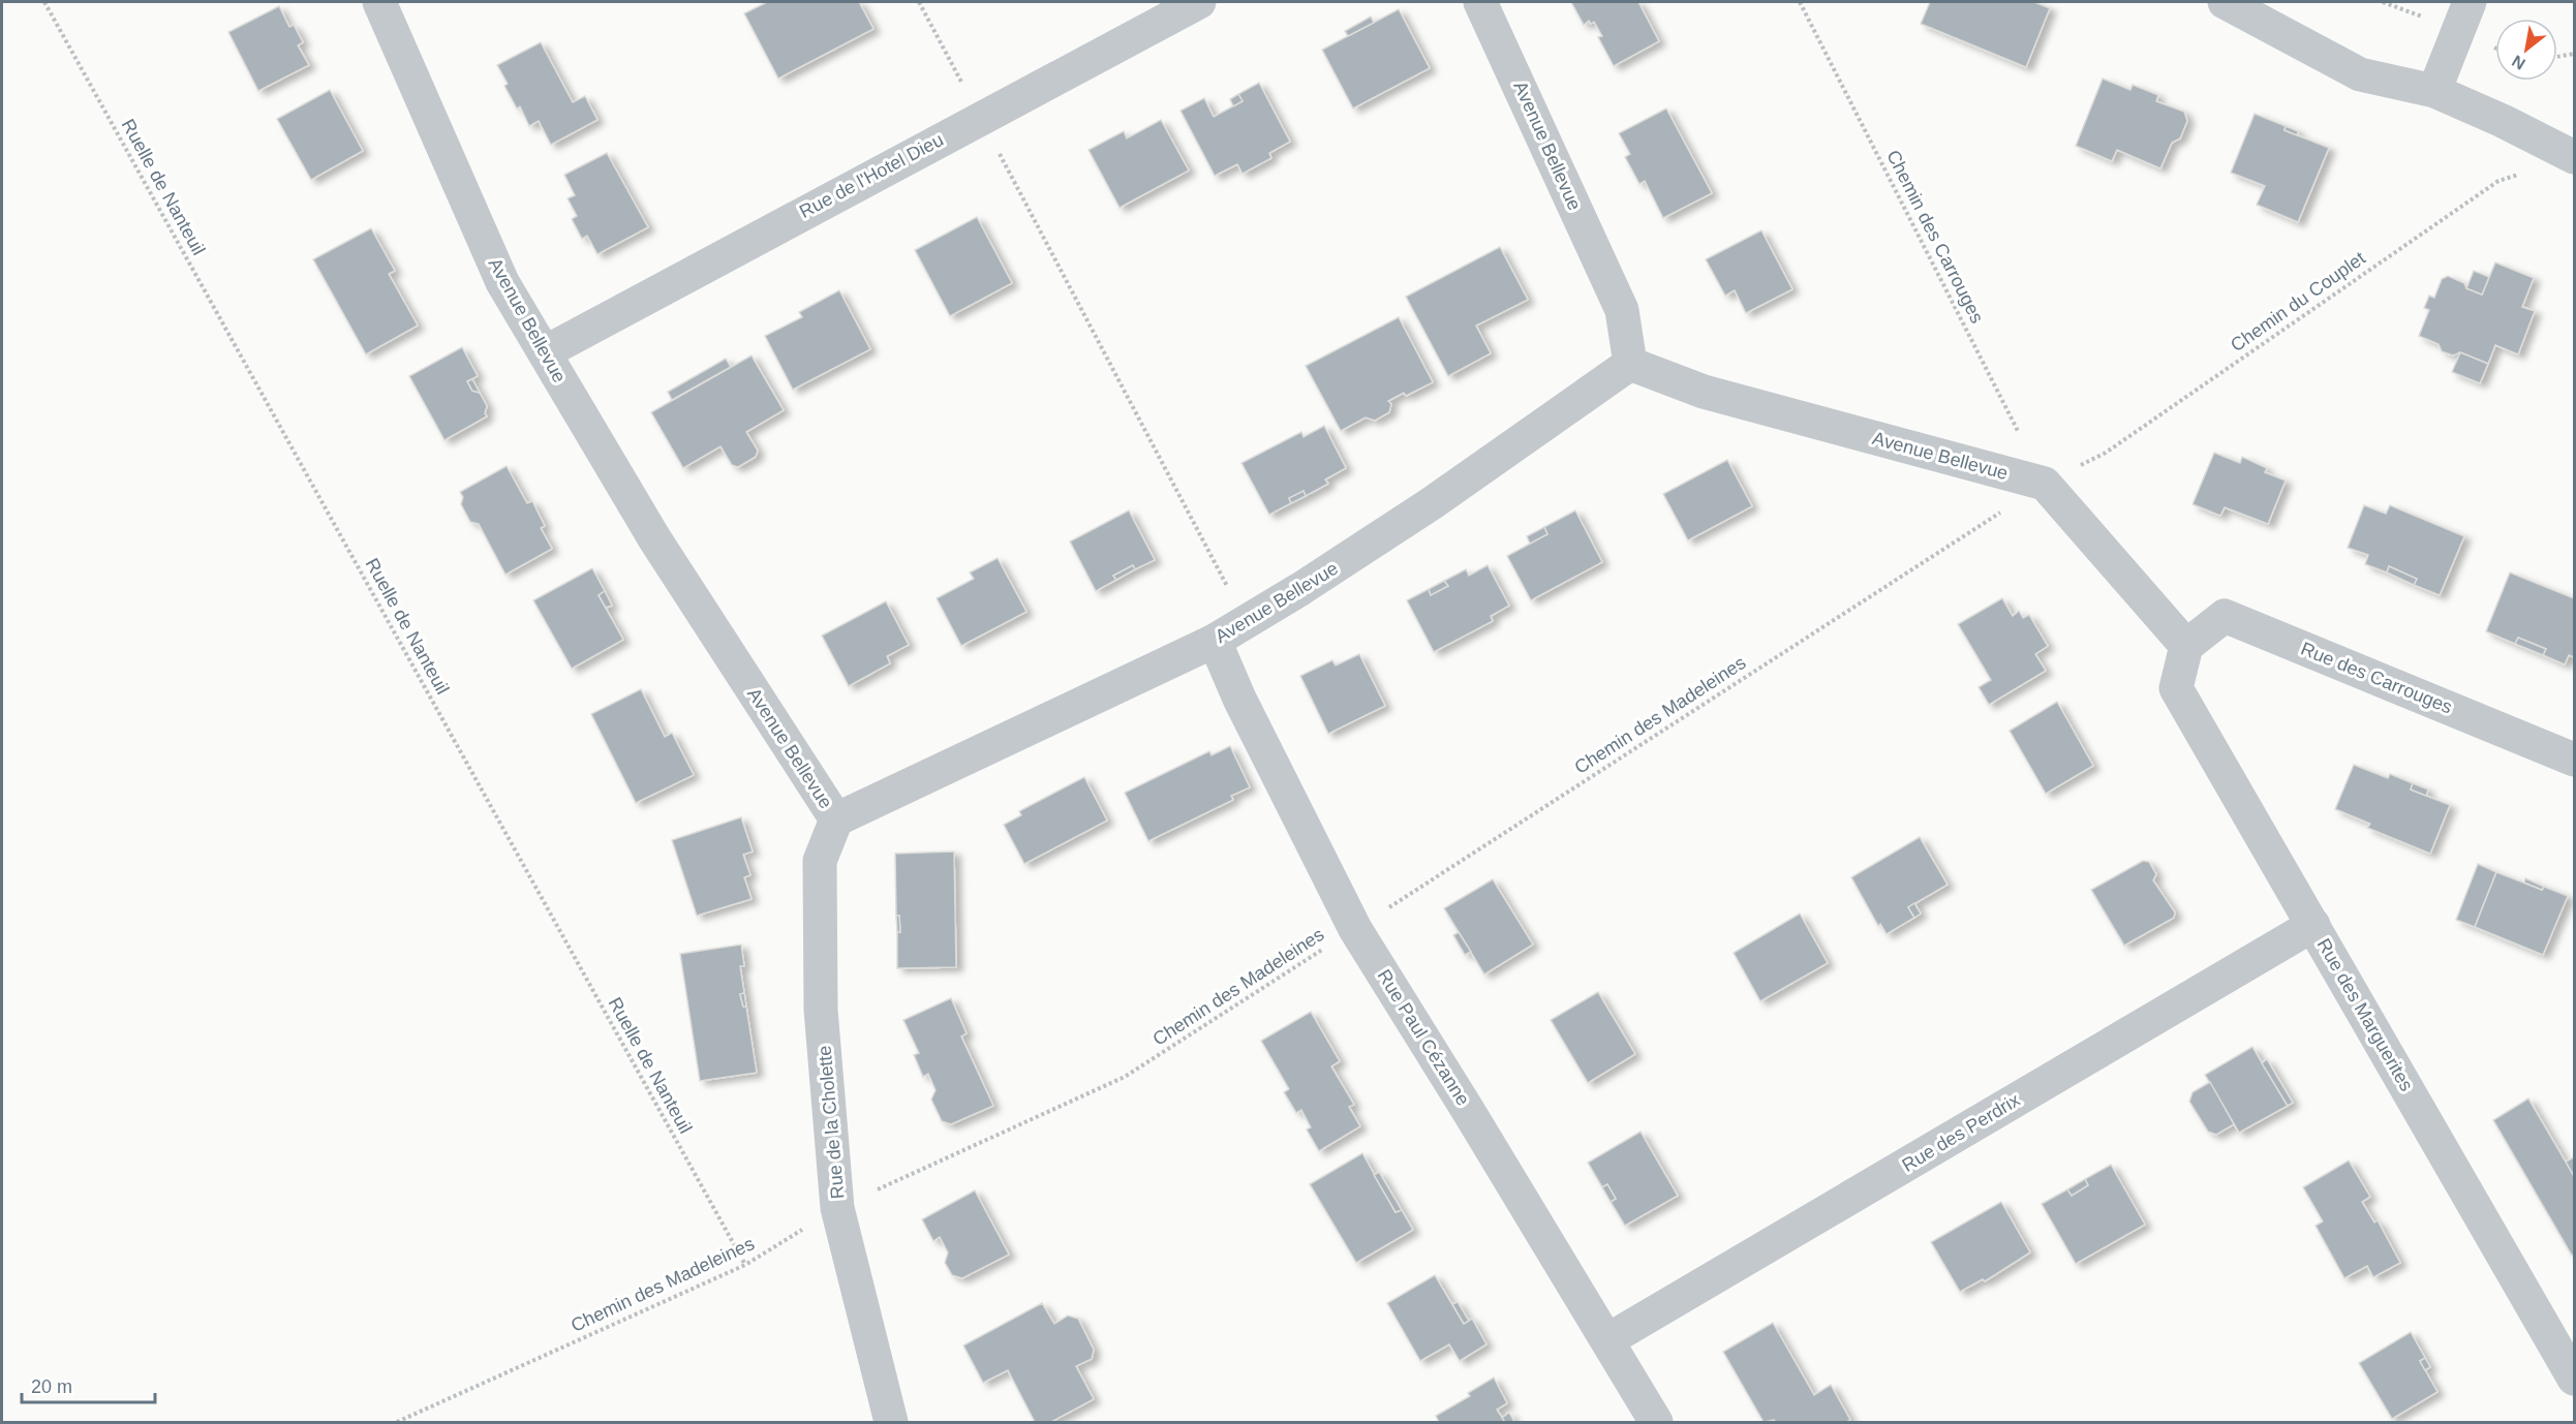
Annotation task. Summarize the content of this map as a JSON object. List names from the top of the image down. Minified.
{"streets":{"street":["Avenue Bellevue","Rue de l'Hotel Dieu","Rue des Carrouges","Rue des Marguerites","Rue Paul Cézanne","Rue de la Cholette","Rue des Perdrix"],"path":["Ruelle de Nanteuil","Chemin des Carrouges","Chemin du Couplet","Chemin des Madeleines"]},"crossings":[["Avenue Bellevue","Rue de l'Hotel Dieu"],["Avenue Bellevue","Chemin des Carrouges"],["Avenue Bellevue","Chemin du Couplet"],["Avenue Bellevue","Chemin des Madeleines"],["Avenue Bellevue","Rue Paul Cézanne"],["Avenue Bellevue","Rue de la Cholette"],["Ruelle de Nanteuil","Chemin des Madeleines"],["Chemin des Carrouges","Chemin du Couplet"],["Chemin des Carrouges","Chemin des Madeleines"],["Chemin du Couplet","Chemin des Madeleines"],["Rue des Carrouges","Rue des Marguerites"],["Chemin des Madeleines","Rue Paul Cézanne"],["Chemin des Madeleines","Rue de la Cholette"],["Rue des Marguerites","Rue des Perdrix"],["Rue Paul Cézanne","Rue des Perdrix"]],"scale_bar":"20 m","north":"bottom left"}
